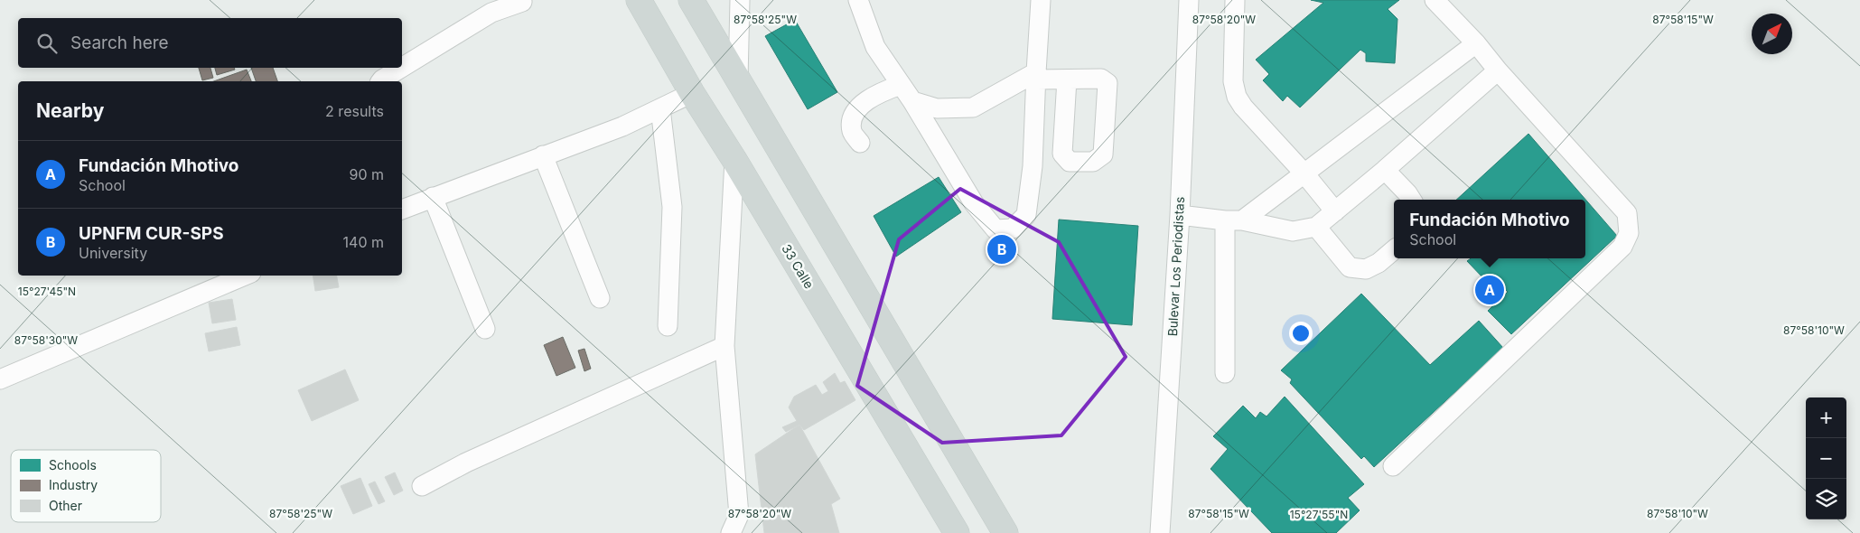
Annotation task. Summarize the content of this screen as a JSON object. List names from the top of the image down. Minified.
{"streets":{"main road":["33 Calle"],"street":["Bulevar Los Periodistas"]},"legend":["Schools","Industry","Other"],"north":"top right","page":{"search":"Search here","heading":["Nearby","2 results"],"list":[{"mark":"A","name":"Fundación Mhotivo","note":"School","value":"90 m"},{"mark":"B","name":"UPNFM CUR-SPS","note":"University","value":"140 m"}],"popup":["Fundación Mhotivo","School"],"pins":["B","A"],"map_buttons":["+","−"]},"coordinates":["87°58'25\"W","87°58'20\"W","87°58'15\"W","15°27'45\"N","87°58'10\"W","87°58'30\"W","15°27'55\"N"]}
